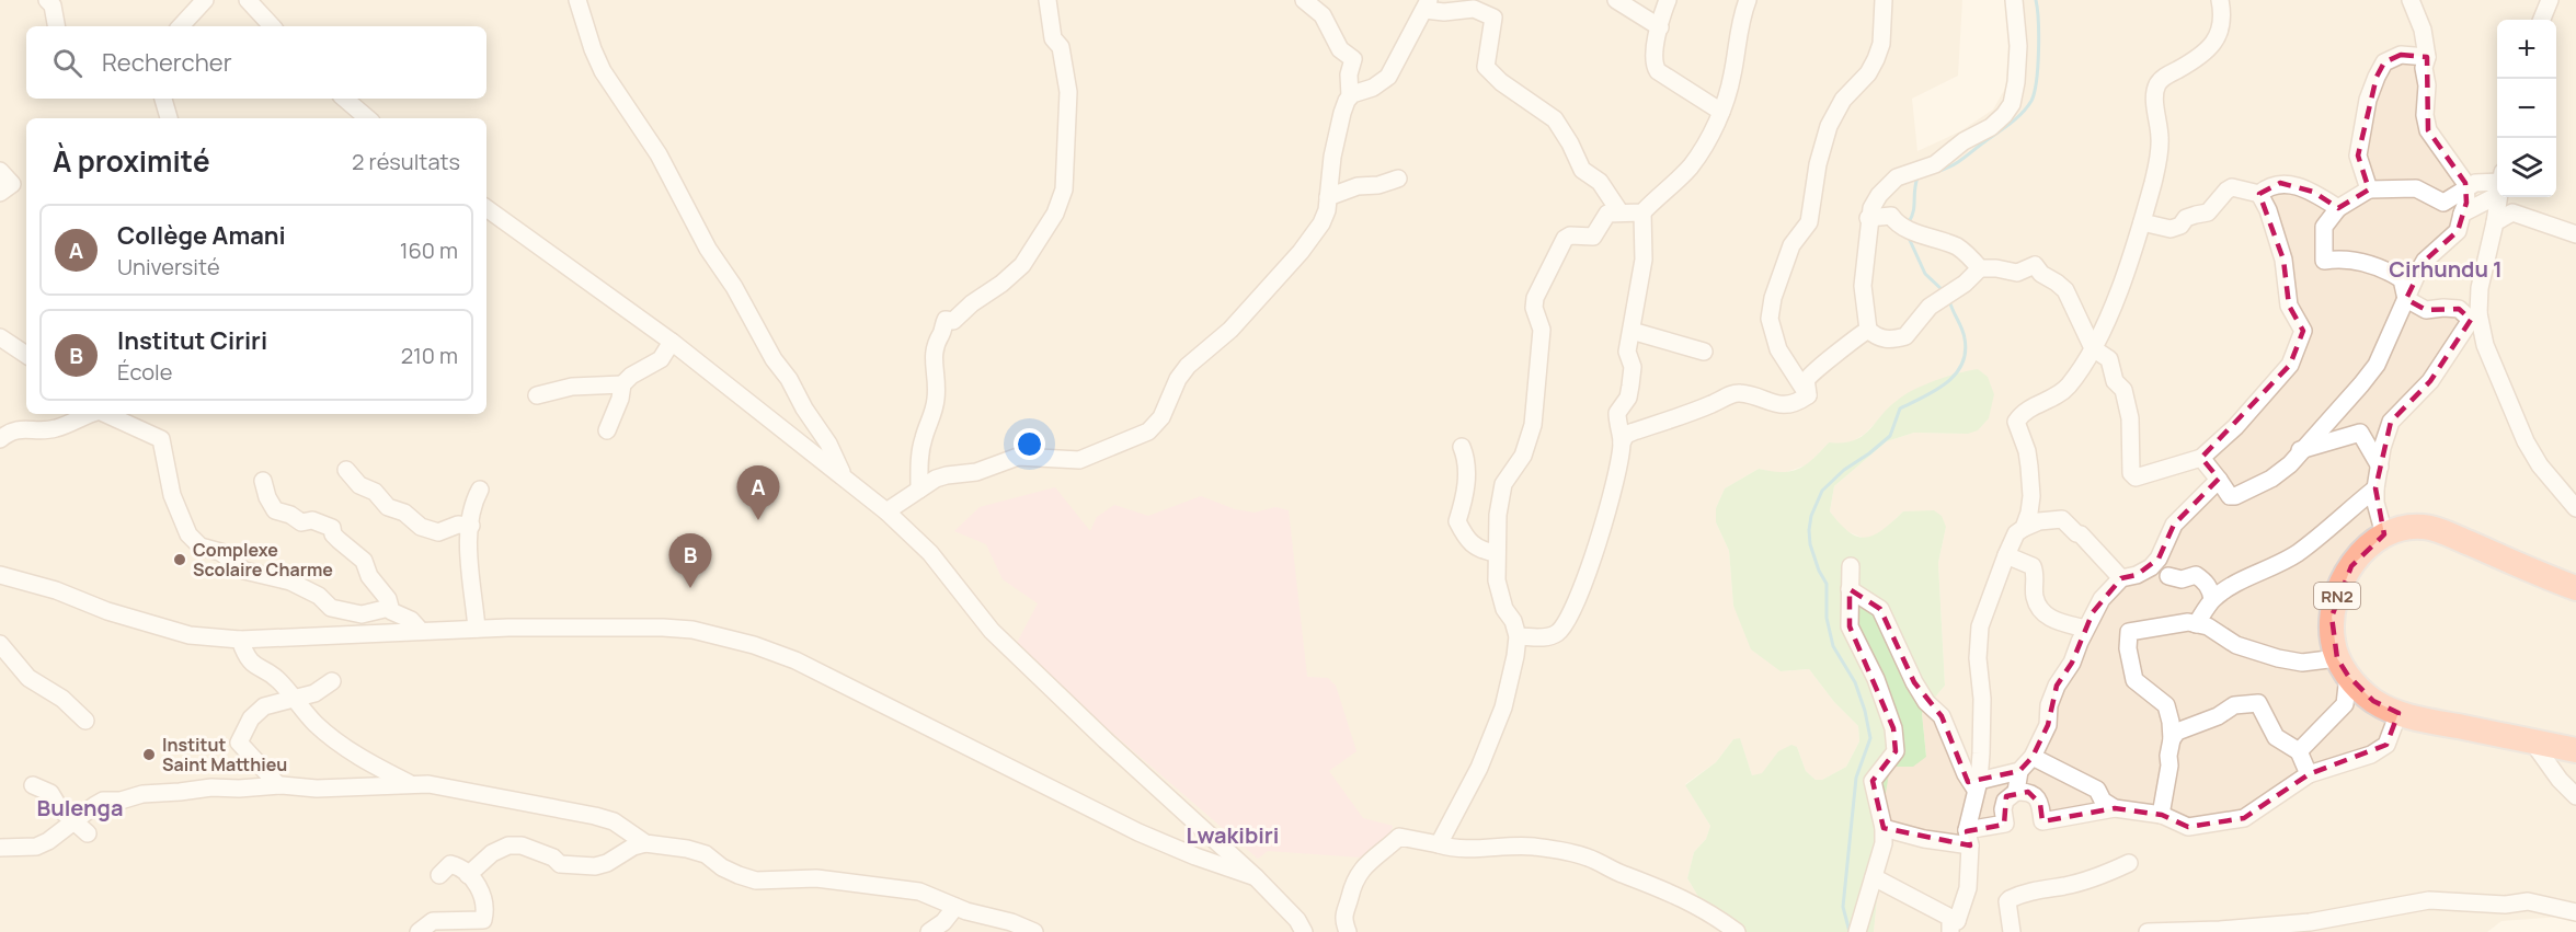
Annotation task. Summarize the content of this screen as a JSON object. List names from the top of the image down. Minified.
{"streets":{"highway":["RN2"]},"districts":["Cirhundu 1","Bulenga","Lwakibiri"],"places":["Complexe Scolaire Charme","Institut Saint Matthieu"],"page":{"map_buttons":["+","−"],"search":"Rechercher","heading":["À proximité","2 résultats"],"list":[{"mark":"A","name":"Collège Amani","note":"Université","value":"160 m"},{"mark":"B","name":"Institut Ciriri","note":"École","value":"210 m"}],"pins":["A","B"]}}
